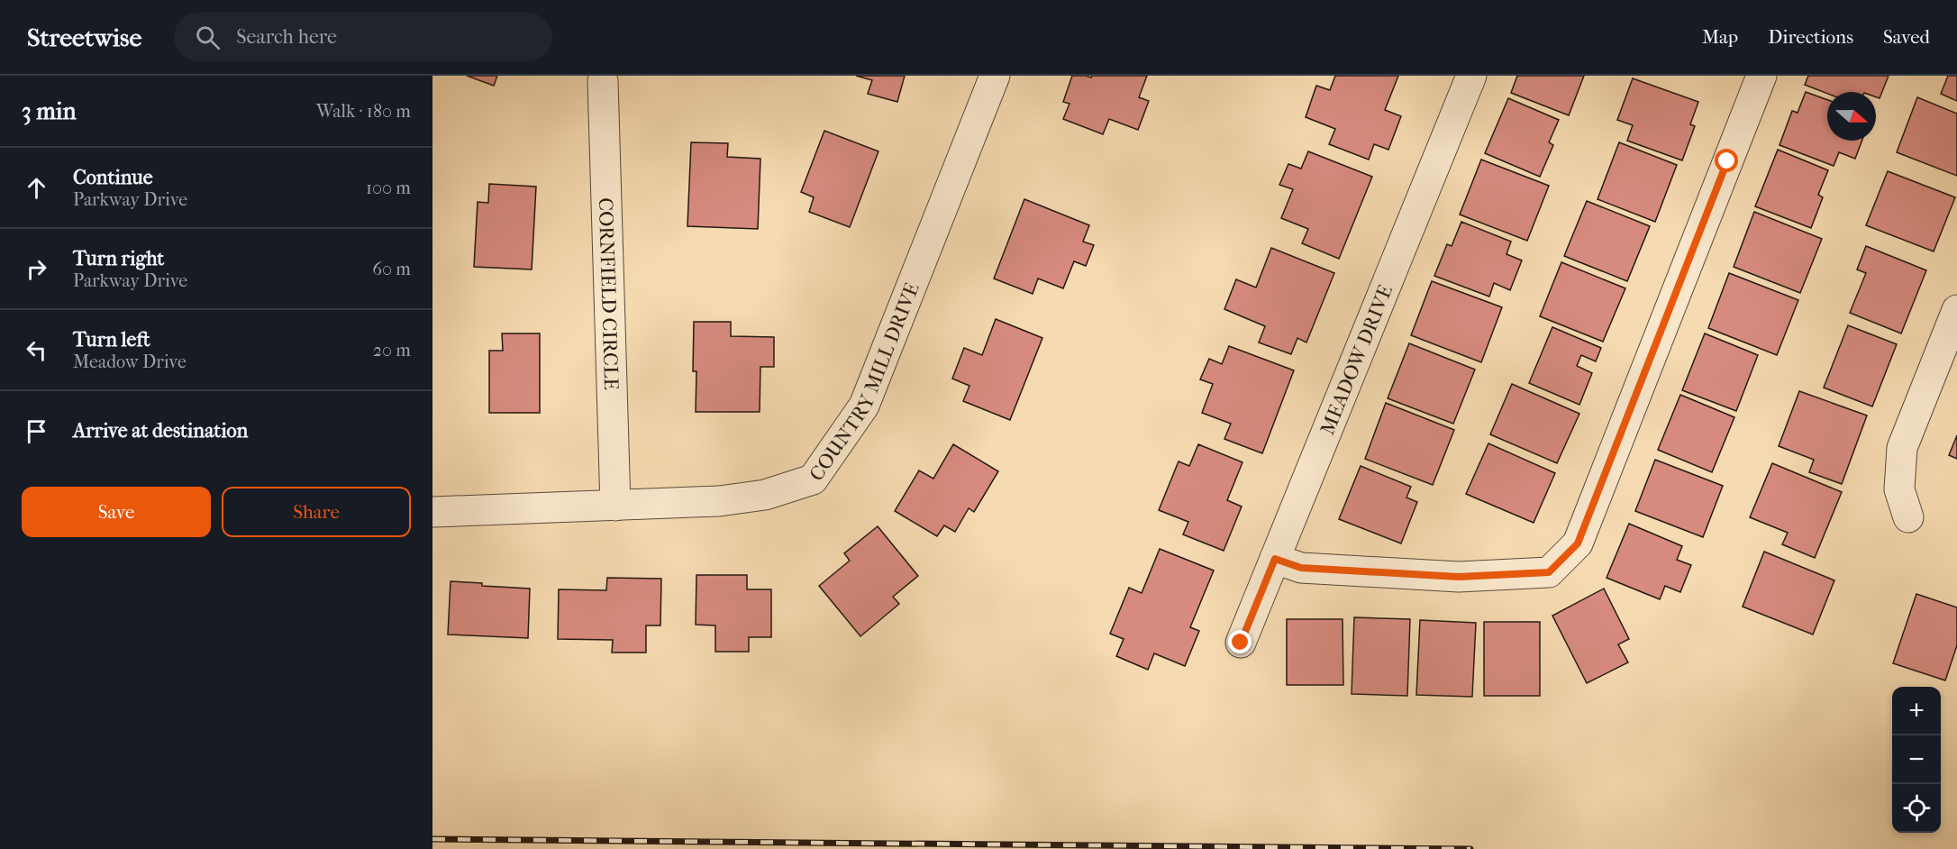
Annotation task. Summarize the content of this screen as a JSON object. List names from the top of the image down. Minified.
{"streets":{"street":["CORNFIELD CIRCLE","MEADOW DRIVE","COUNTRY MILL DRIVE"]},"crossings":[["CORNFIELD CIRCLE","COUNTRY MILL DRIVE"]],"north":"right","page":{"header":"Streetwise","search":"Search here","nav":["Map","Directions","Saved"],"heading":["3 min","Walk · 180 m"],"list":[["Continue","Parkway Drive","100 m"],["Turn right","Parkway Drive","60 m"],["Turn left","Meadow Drive","20 m"],"Arrive at destination"],"buttons":["Save","Share"],"map_buttons":["+","−"]}}
